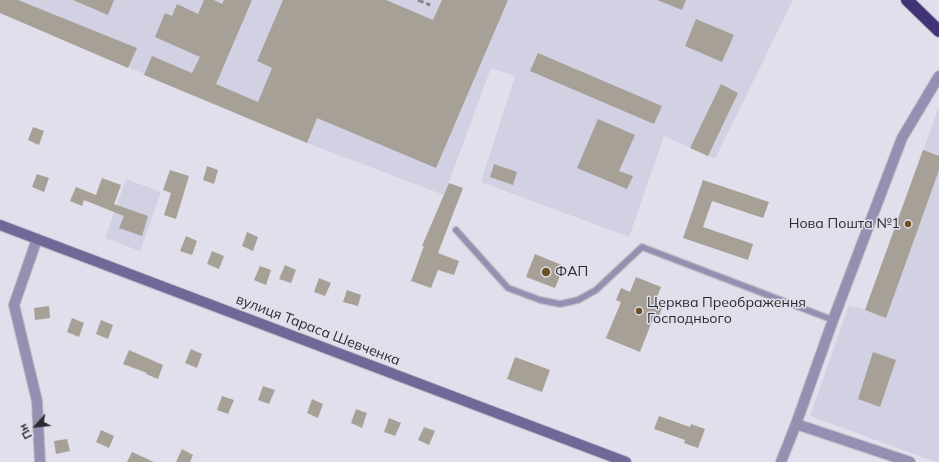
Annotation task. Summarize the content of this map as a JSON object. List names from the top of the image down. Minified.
{"streets":{"street":["вулиця Тараса Шевченка"]},"places":["Нова Пошта №1","ФАП","Церква Преображення Господнього"],"north":"bottom left"}
